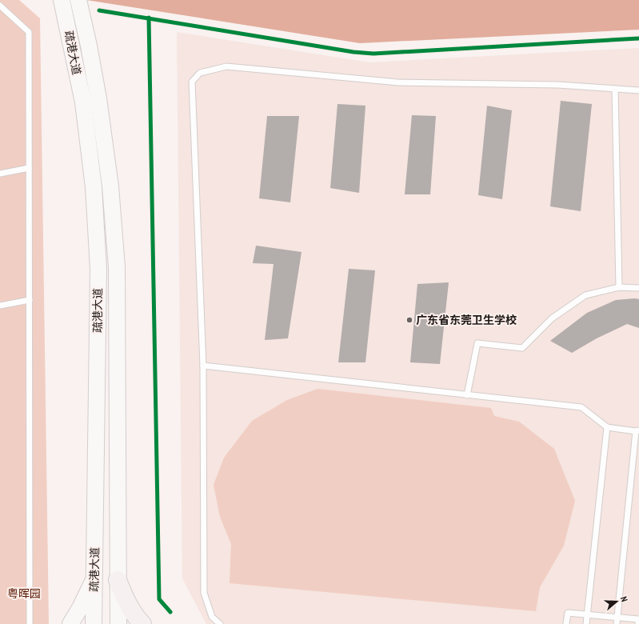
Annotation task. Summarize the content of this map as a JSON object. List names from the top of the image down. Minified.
{"streets":{"main road":["疏港大道"]},"parks":["粤晖园"],"places":["广东省东莞卫生学校"],"north":"right"}
